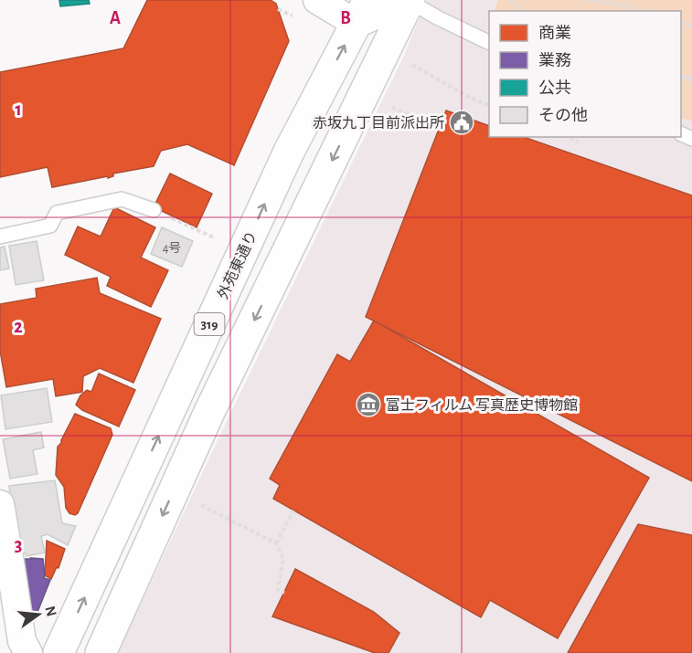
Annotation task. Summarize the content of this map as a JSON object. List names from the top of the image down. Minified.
{"streets":{"main road":["外苑東通り","319"]},"places":{"public building":["赤坂九丁目前派出所"],"museum":["富士フィルム 写真歴史博物館"]},"house_numbers":["4号"],"legend":["商業","業務","公共","その他"],"north":"right","grid":{"columns":["A","B"],"rows":["1","2","3"]}}
